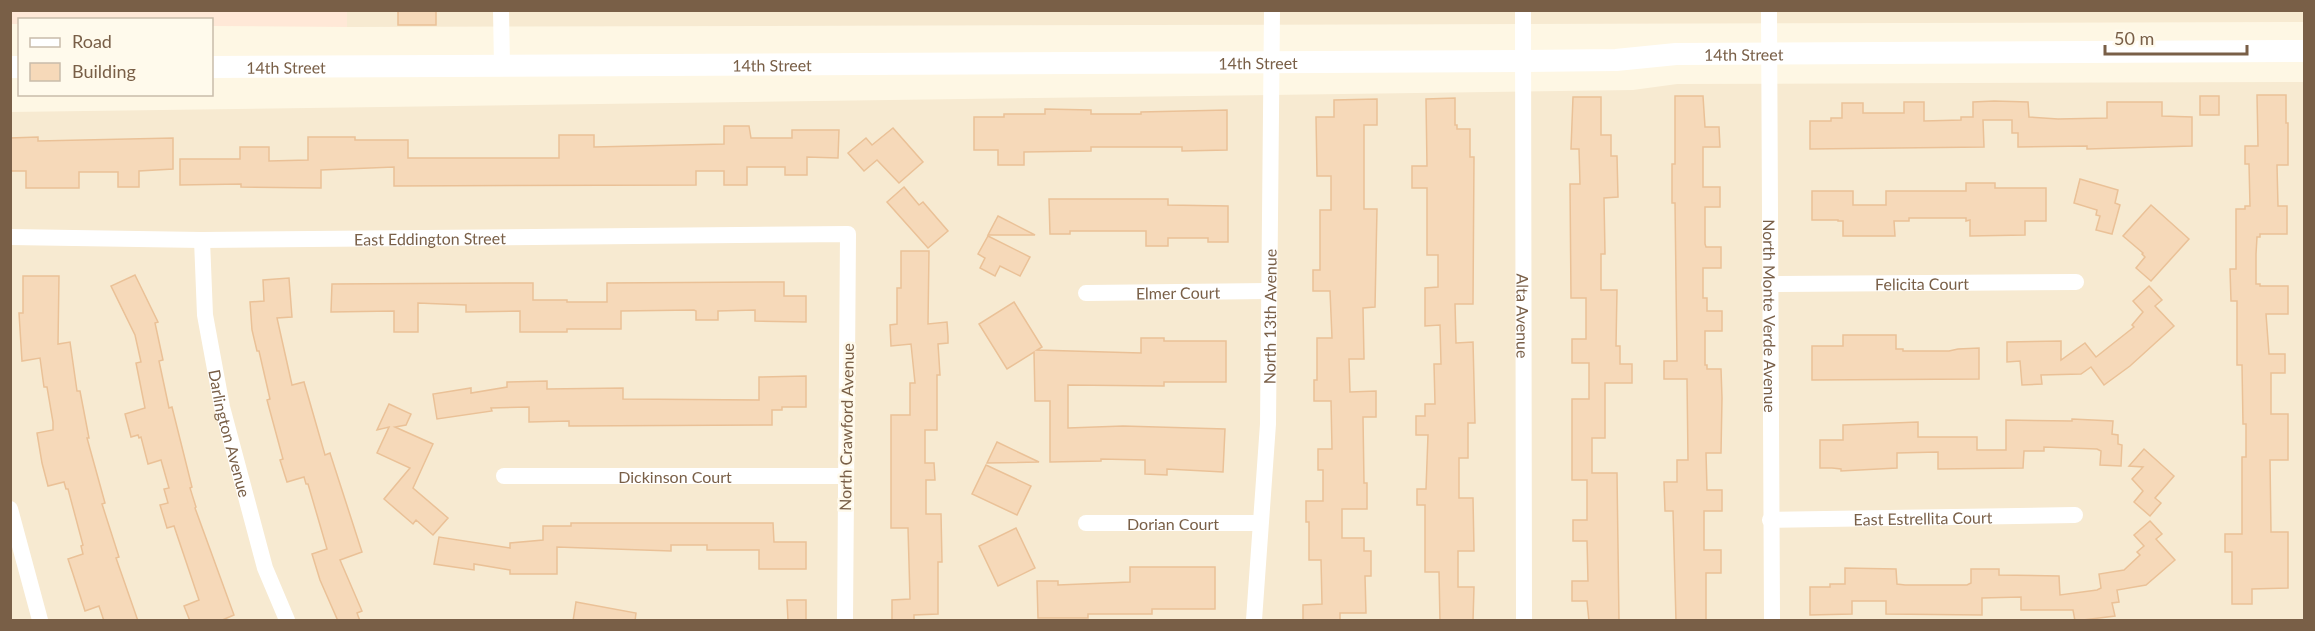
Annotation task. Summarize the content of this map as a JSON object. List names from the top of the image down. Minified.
{"streets":{"street":["14th Street","East Eddington Street","Felicita Court","Elmer Court","Alta Avenue","North 13th Avenue","North Monte Verde Avenue","North Crawford Avenue","Darlington Avenue","Dickinson Court","East Estrellita Court","Dorian Court"]},"crossings":[["14th Street","Alta Avenue"],["14th Street","North 13th Avenue"],["14th Street","North Monte Verde Avenue"],["East Eddington Street","North Crawford Avenue"],["East Eddington Street","Darlington Avenue"],["Felicita Court","North Monte Verde Avenue"],["Elmer Court","North 13th Avenue"],["North 13th Avenue","Dorian Court"],["North Monte Verde Avenue","East Estrellita Court"],["North Crawford Avenue","Dickinson Court"]],"legend":["Road","Building"],"scale_bar":"50 m"}
